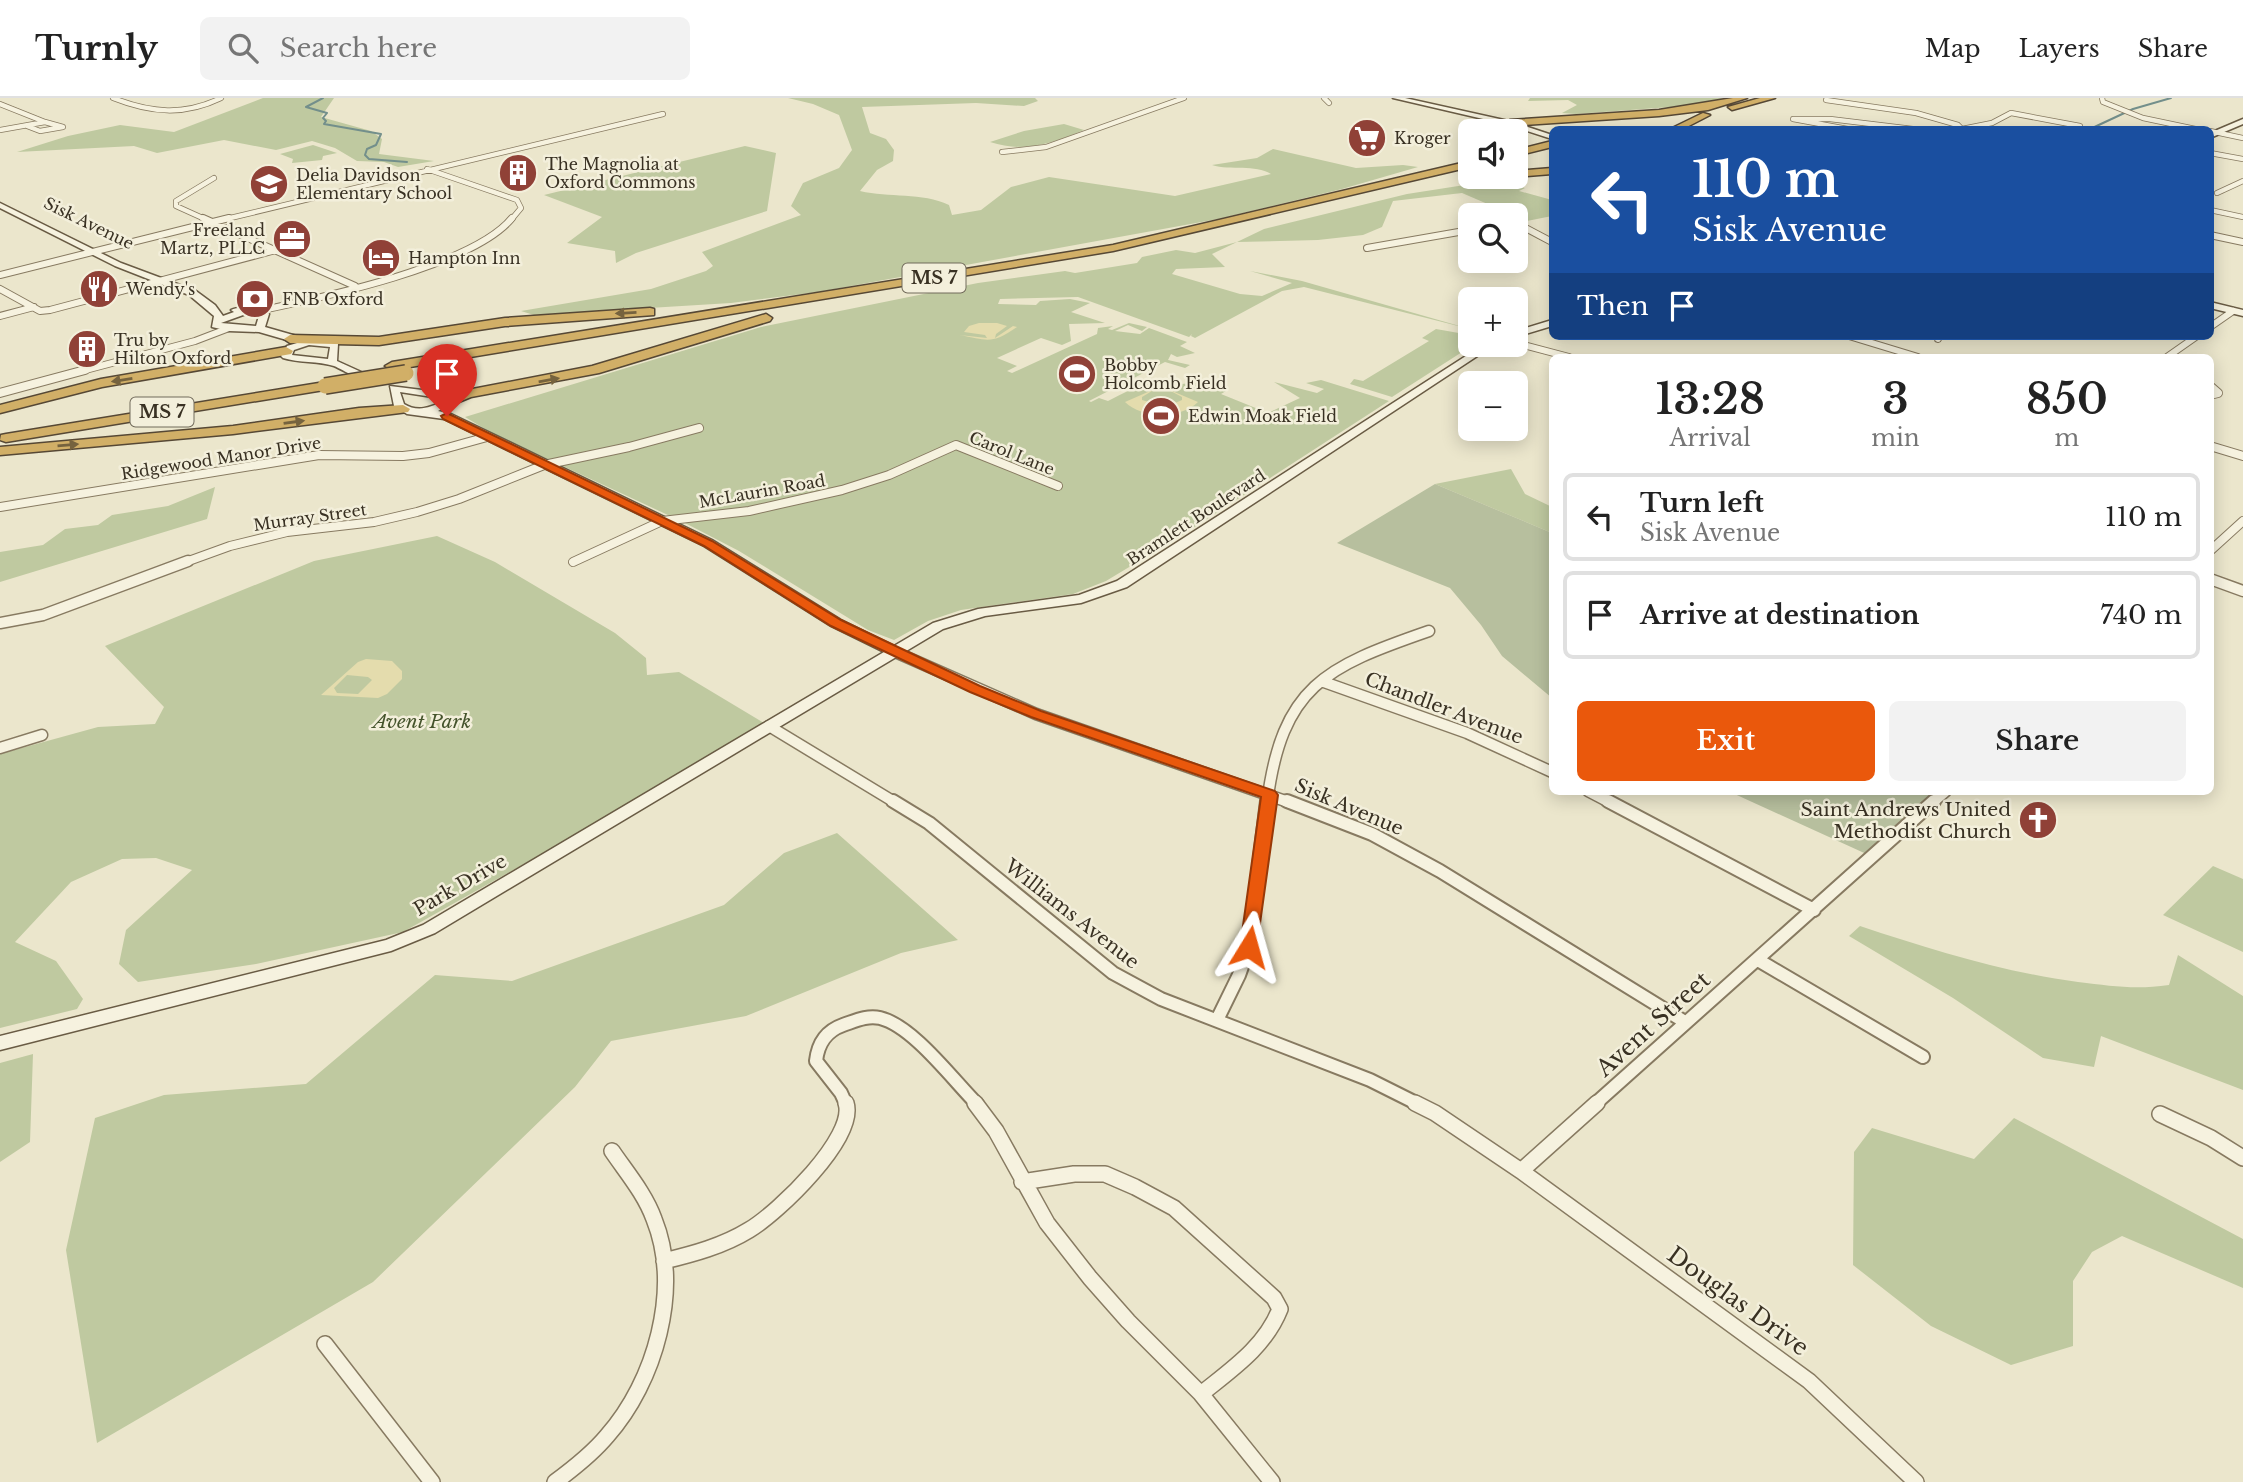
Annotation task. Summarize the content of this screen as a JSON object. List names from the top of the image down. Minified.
{"streets":{"highway":["MS 7"],"street":["Sisk Avenue","Carol Lane","Ridgewood Manor Drive","McLaurin Road","Murray Street","Bramlett Boulevard","Chandler Avenue","Park Drive","Williams Avenue","Avent Street","Douglas Drive"]},"crossings":[["Sisk Avenue","Ridgewood Manor Drive"],["Sisk Avenue","McLaurin Road"],["Sisk Avenue","Murray Street"],["Sisk Avenue","Bramlett Boulevard"],["Sisk Avenue","Park Drive"],["Sisk Avenue","Avent Street"],["Carol Lane","McLaurin Road"],["Bramlett Boulevard","Park Drive"],["Park Drive","Williams Avenue"],["Williams Avenue","Avent Street"],["Williams Avenue","Douglas Drive"],["Avent Street","Douglas Drive"]],"parks":["Avent Park"],"places":{"supermarket":["Kroger"],"building":["The Magnolia at Oxford Commons","Tru by Hilton Oxford"],"school or university":["Delia Davidson Elementary School"],"office":["Freeland Martz, PLLC"],"hotel":["Hampton Inn"],"restaurant":["Wendy's"],"bank":["FNB Oxford"],"sports":["Bobby Holcomb Field","Edwin Moak Field"],"church":["Saint Andrews United Methodist Church"]},"page":{"header":"Turnly","search":"Search here","nav":["Map","Layers","Share"],"map_buttons":["+","−"],"turn":["110 m","Sisk Avenue"],"then":"Then","eta":["13:28","Arrival","3","min","850","m"],"list":[{"name":"Turn left","note":"Sisk Avenue","value":"110 m"},{"name":"Arrive at destination","value":"740 m"}],"buttons":["Exit","Share"]}}
